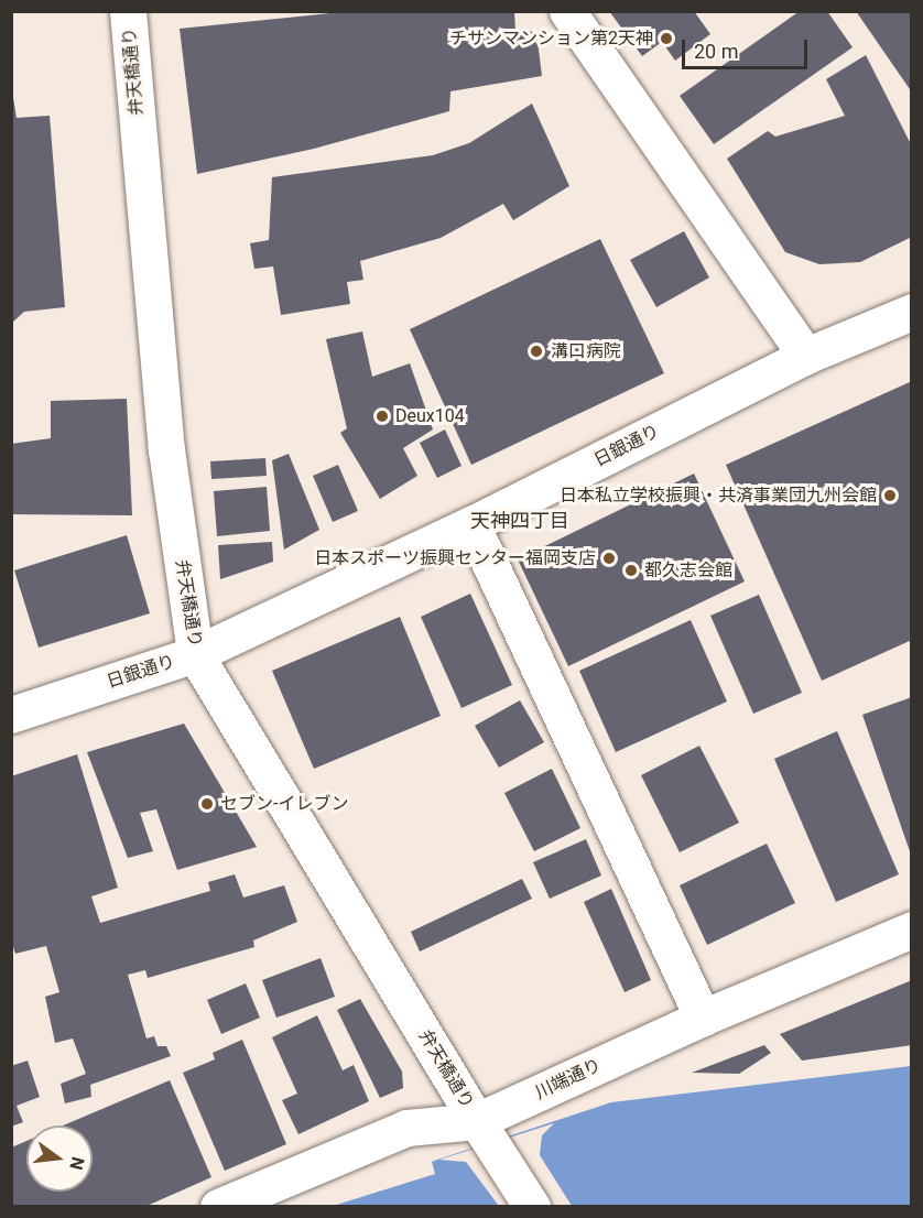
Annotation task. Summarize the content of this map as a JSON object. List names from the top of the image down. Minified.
{"streets":{"street":["弁天橋通り","日銀通り","川端通り"]},"crossings":[["弁天橋通り","日銀通り"],["弁天橋通り","川端通り"]],"districts":["天神四丁目"],"places":["チサンマンション第2天神","溝口病院","Deux104","日本私立学校振興・共済事業団九州会館","日本スポーツ振興センター福岡支店","都久志会館","セブン-イレブン"],"scale_bar":"20 m","north":"right"}
